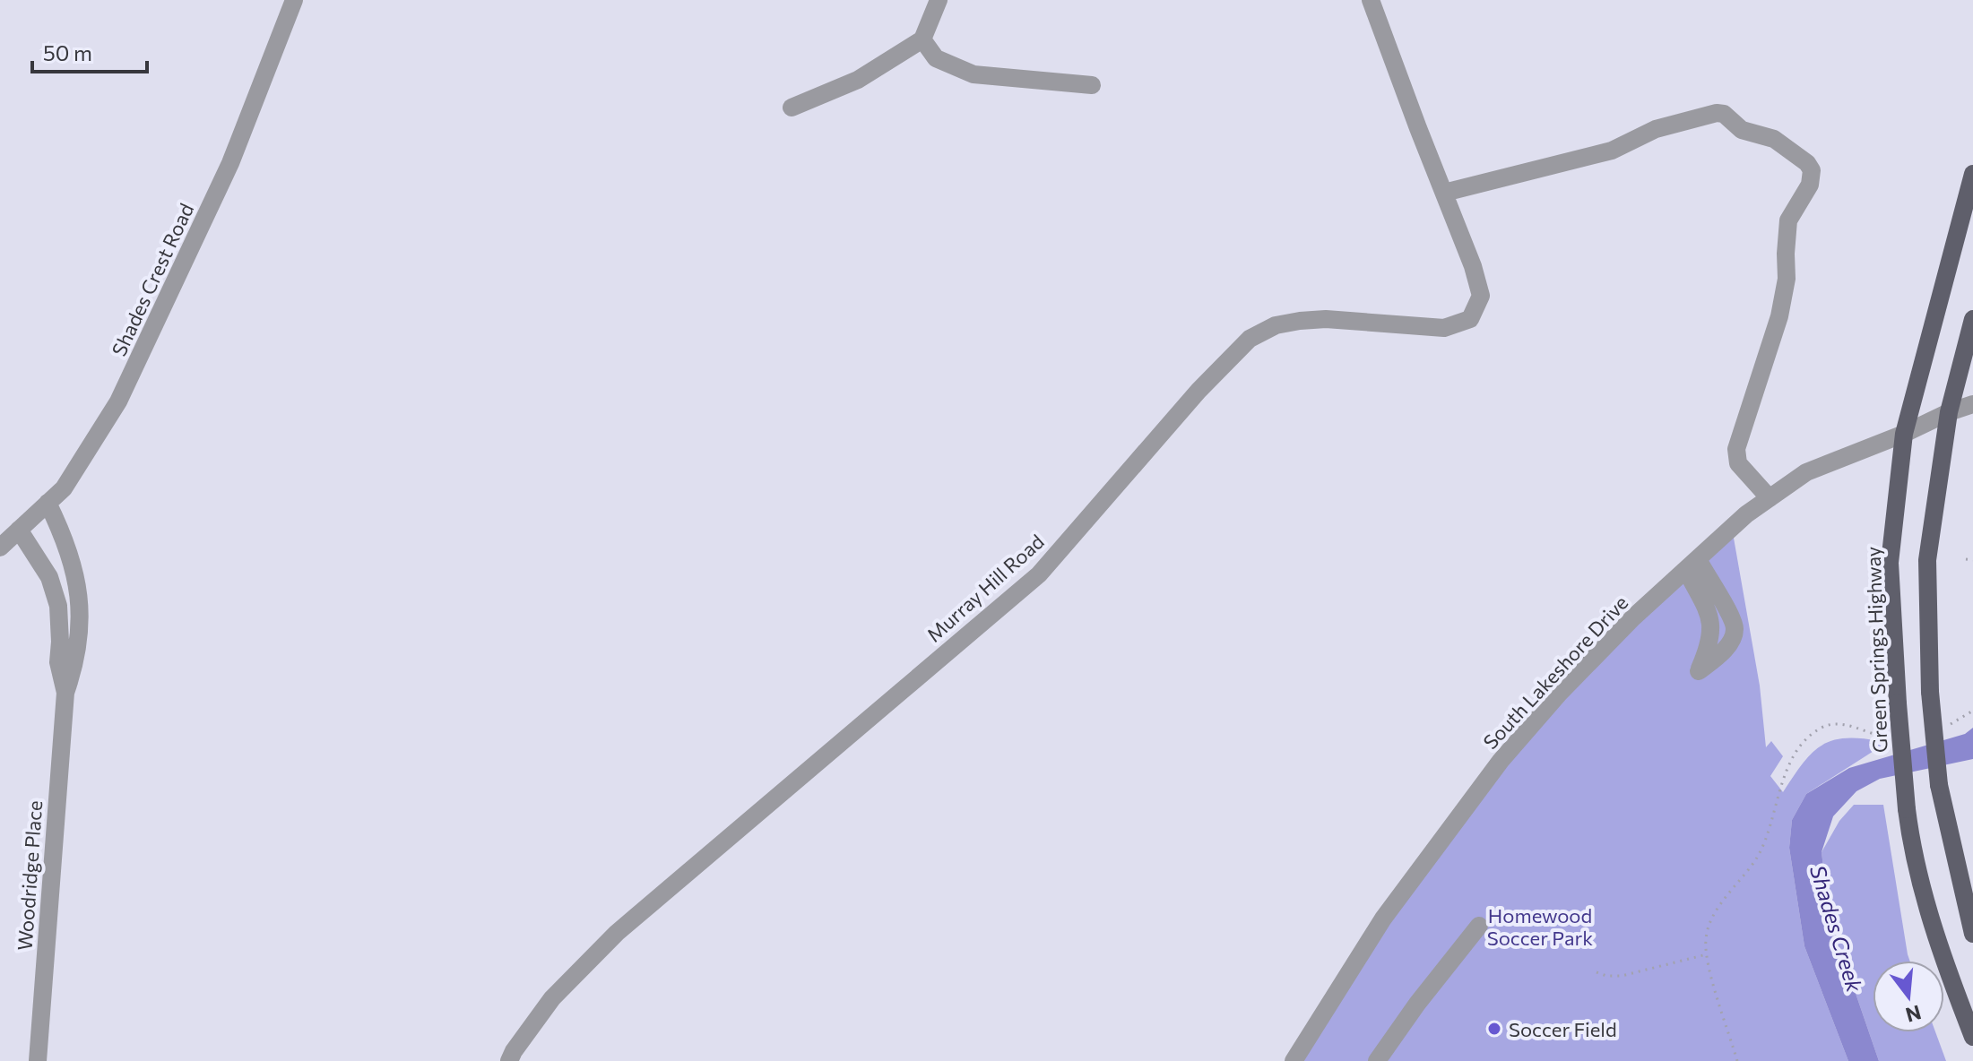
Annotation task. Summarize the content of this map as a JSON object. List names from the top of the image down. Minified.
{"streets":{"main road":["Green Springs Highway"],"street":["Shades Crest Road","Murray Hill Road","South Lakeshore Drive","Woodridge Place"]},"crossings":[["Shades Crest Road","Woodridge Place"],["Green Springs Highway","South Lakeshore Drive"]],"water":["Shades Creek"],"parks":["Homewood Soccer Park"],"places":["Soccer Field"],"scale_bar":"50 m","north":"bottom"}
